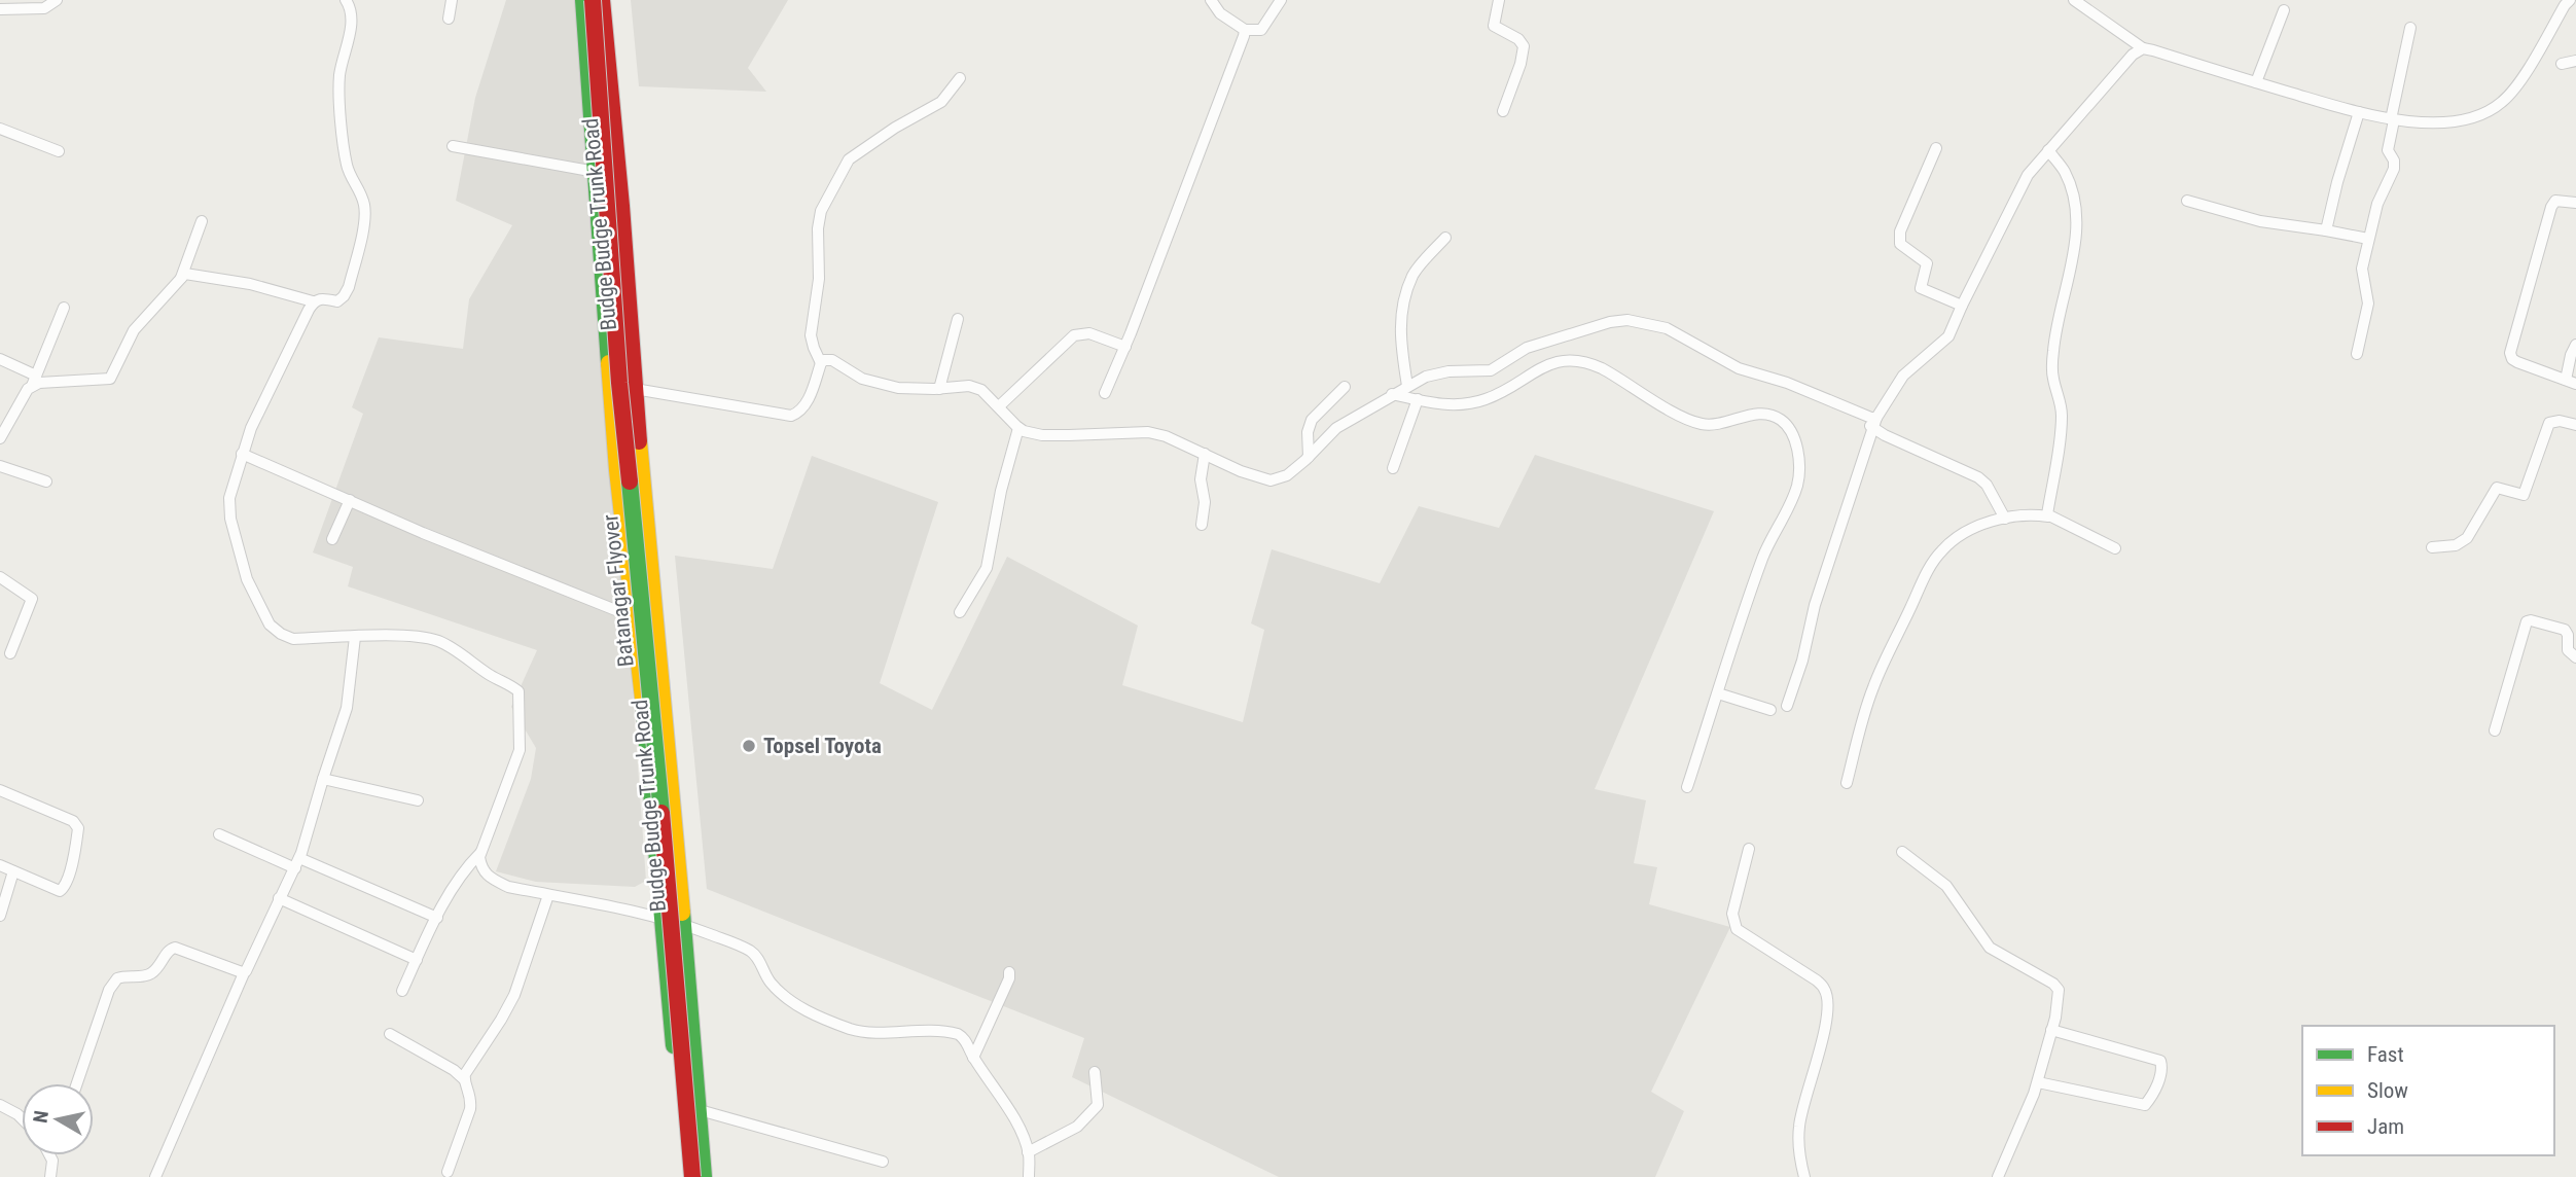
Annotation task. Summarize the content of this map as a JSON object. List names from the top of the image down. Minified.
{"streets":{"street":["Budge Budge Trunk Road","Batanagar Flyover"]},"places":["Topsel Toyota"],"legend":["Fast","Slow","Jam"],"north":"left"}
